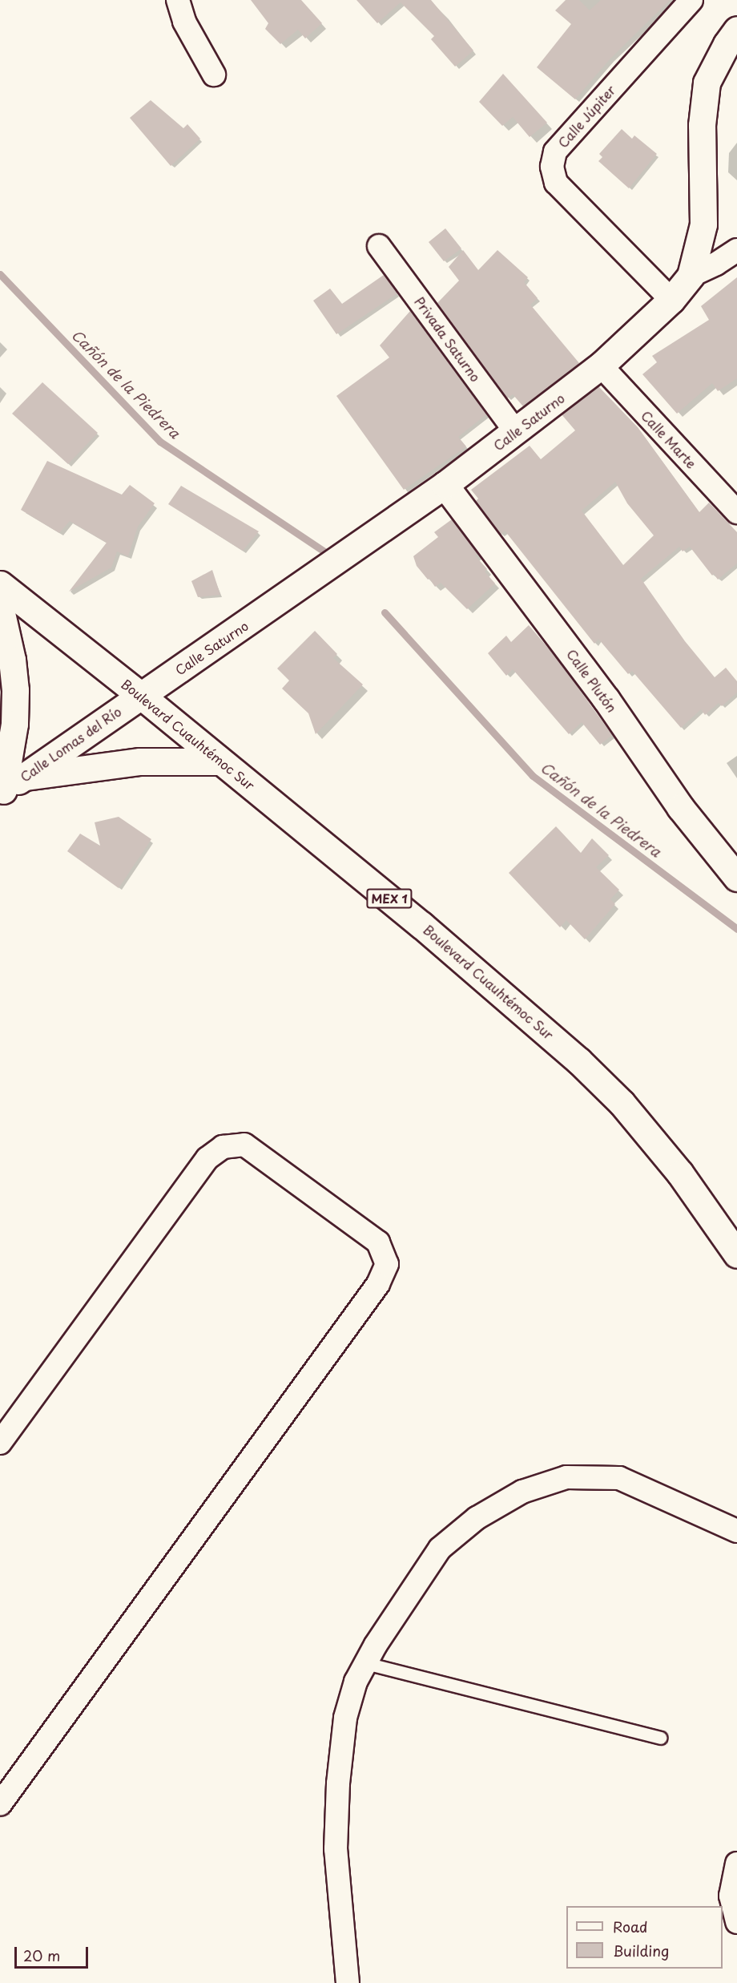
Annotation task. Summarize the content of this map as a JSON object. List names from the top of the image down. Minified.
{"streets":{"main road":["Calle Saturno","Calle Plutón","Boulevard Cuauhtémoc Sur","Calle Lomas del Río","MEX 1"],"street":["Calle Júpiter","Privada Saturno","Calle Marte"]},"crossings":[["Calle Júpiter","Calle Saturno"],["Privada Saturno","Calle Saturno"],["Calle Saturno","Calle Marte"],["Calle Saturno","Calle Plutón"],["Calle Saturno","Boulevard Cuauhtémoc Sur"],["Calle Saturno","Calle Lomas del Río"],["Boulevard Cuauhtémoc Sur","Calle Lomas del Río"]],"water":["Cañón de la Piedrera"],"legend":["Road","Building"],"scale_bar":"20 m"}
